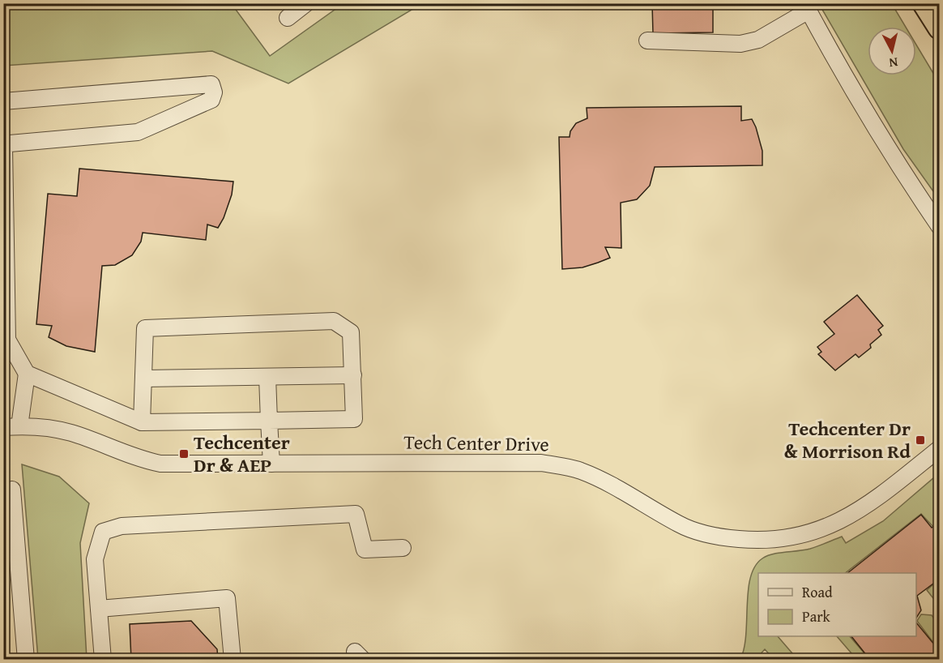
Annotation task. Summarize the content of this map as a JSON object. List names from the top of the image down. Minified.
{"streets":{"street":["Tech Center Drive"]},"places":{"transit":["Techcenter Dr & Morrison Rd","Techcenter Dr & AEP"]},"legend":["Road","Park"],"north":"bottom"}
